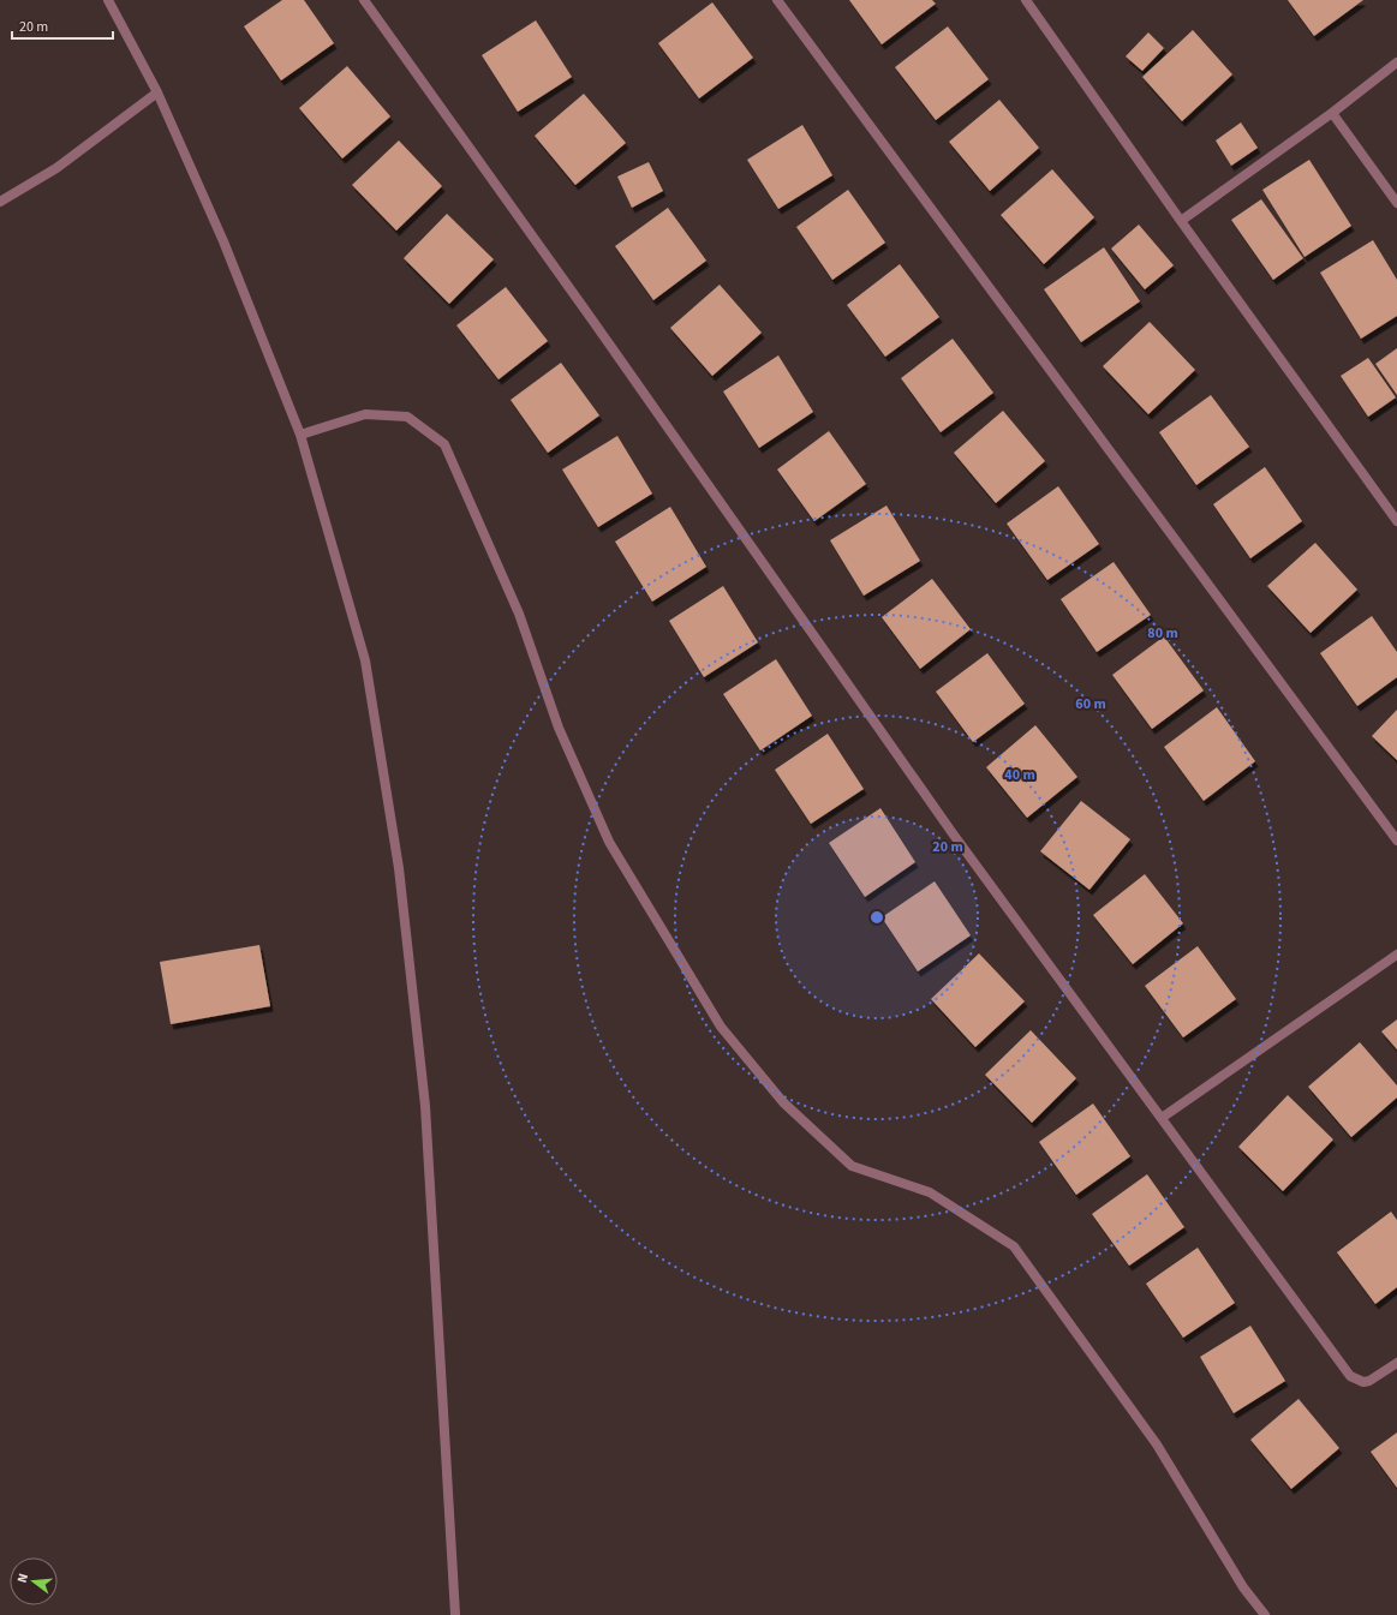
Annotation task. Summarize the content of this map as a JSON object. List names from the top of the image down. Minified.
{"scale_bar":"20 m","north":"left","rings":["80 m","60 m","40 m","20 m"]}
